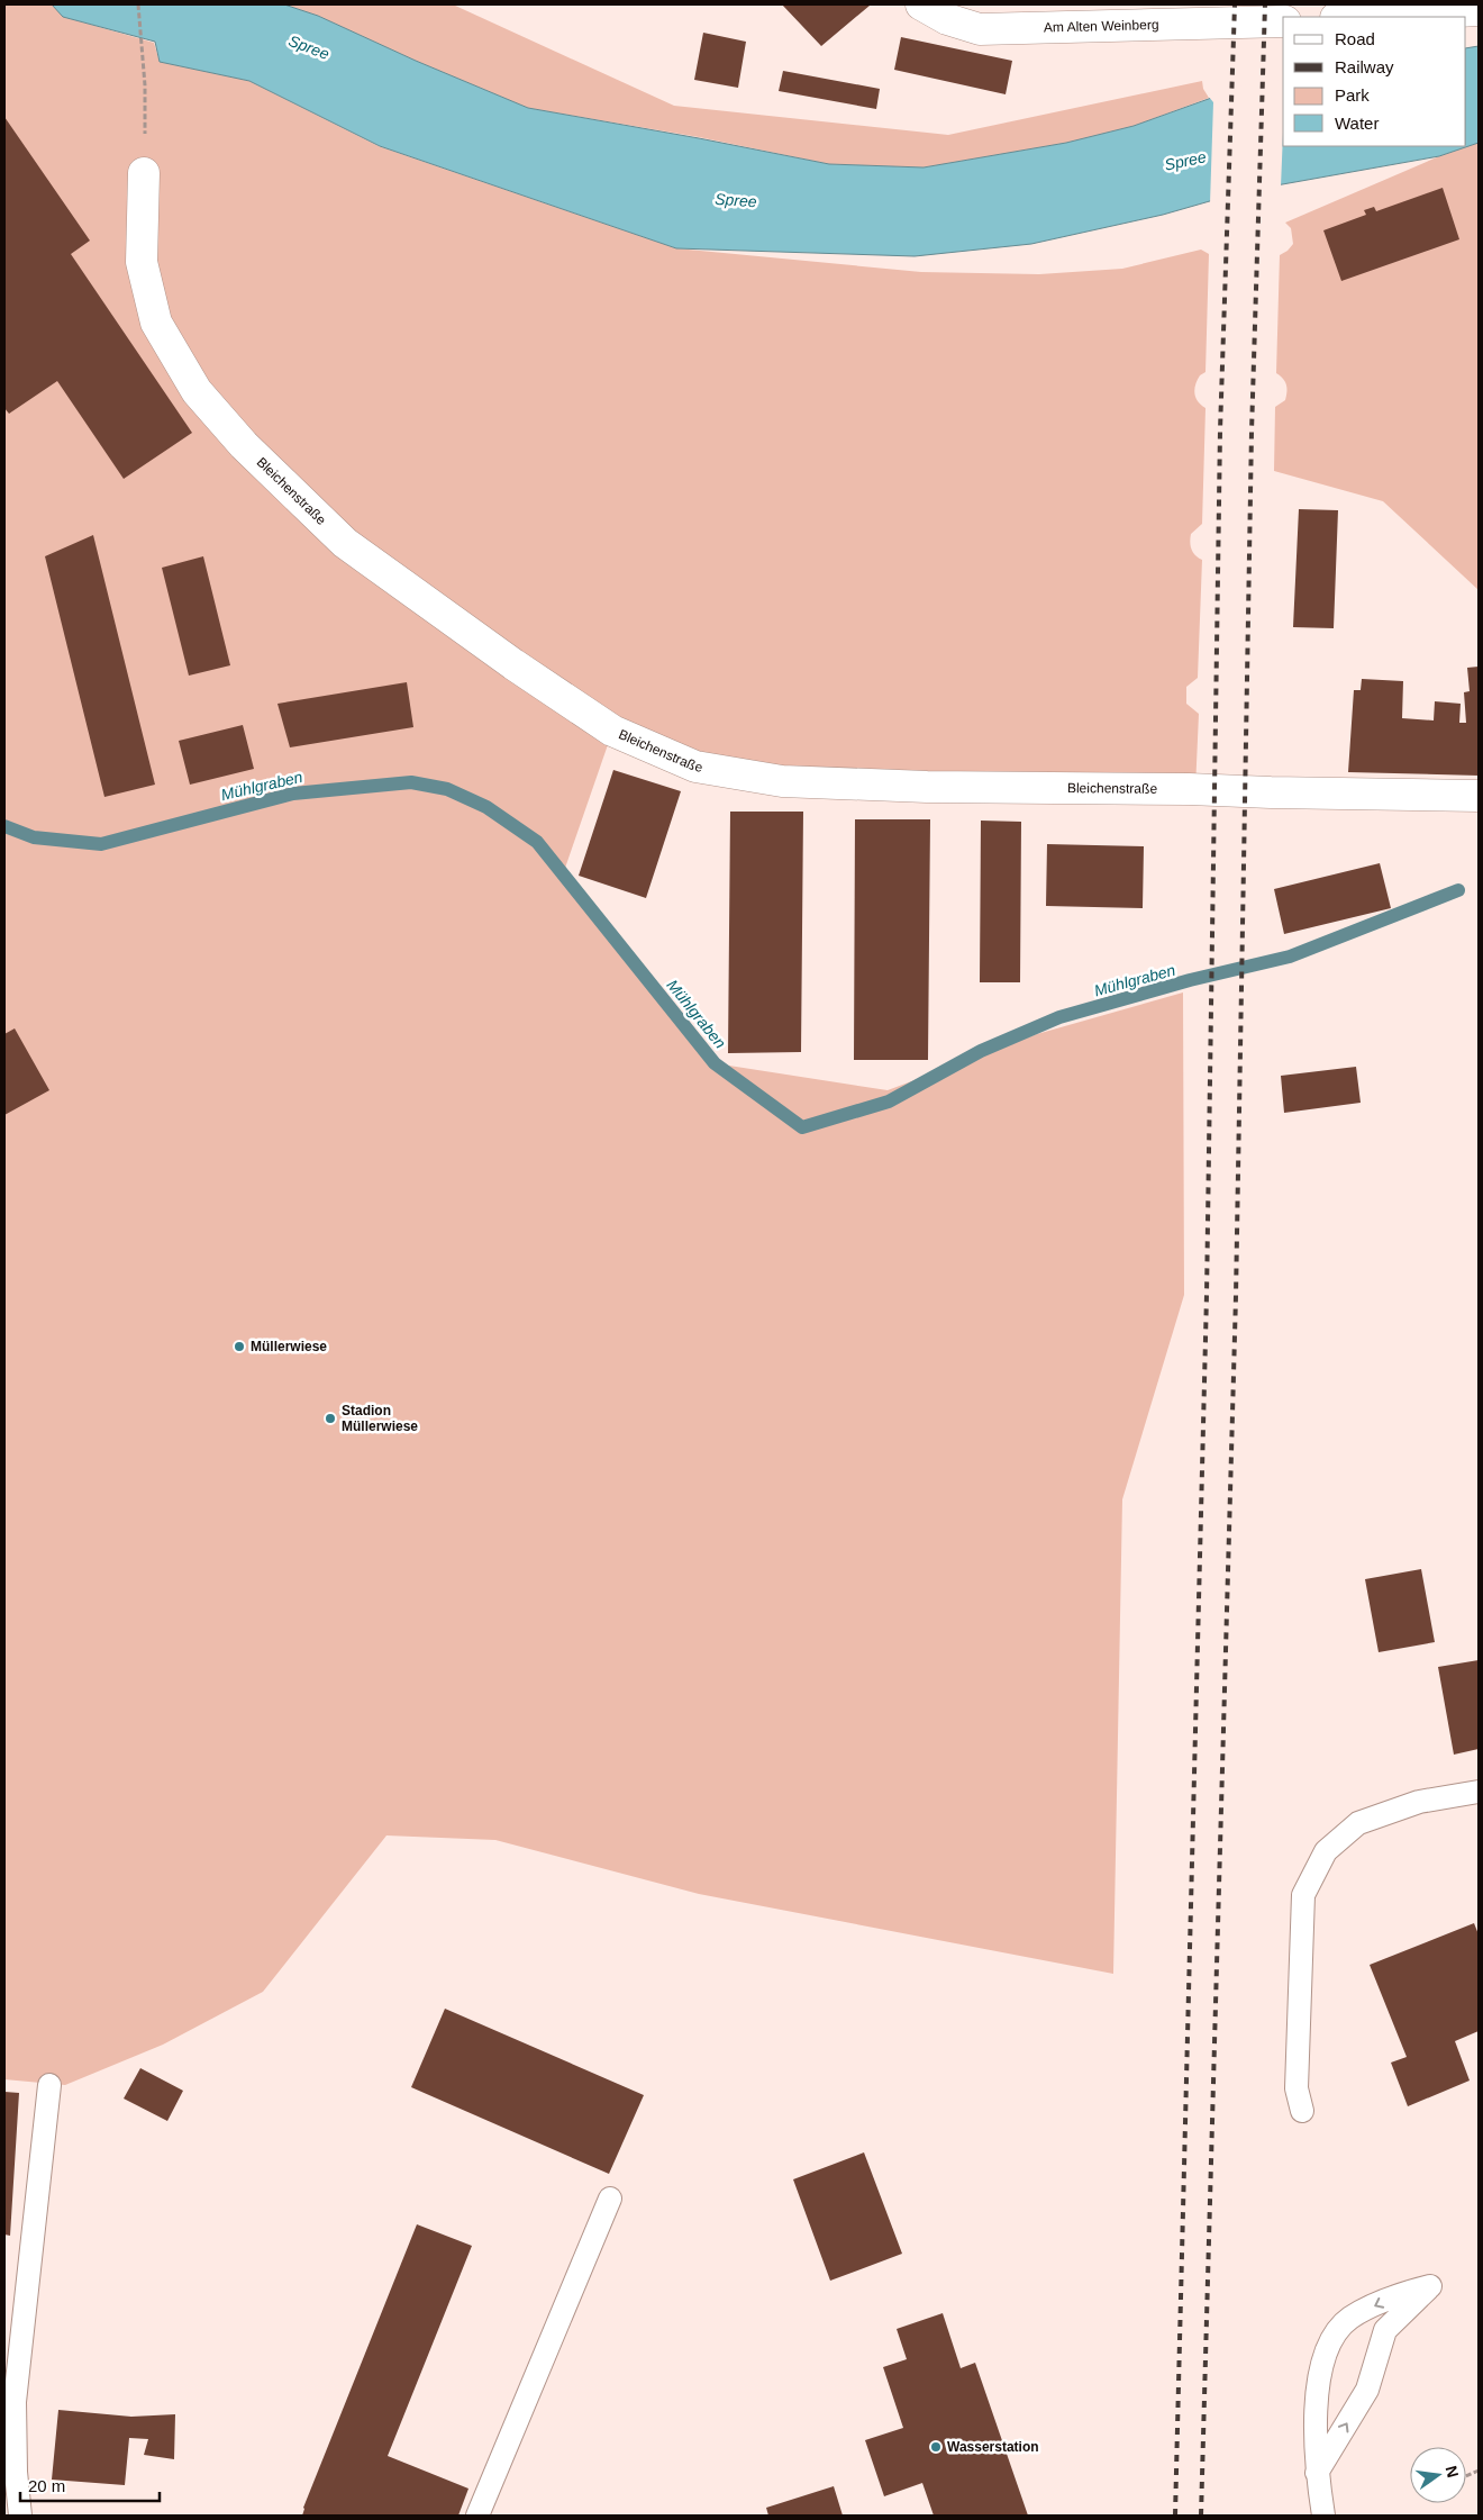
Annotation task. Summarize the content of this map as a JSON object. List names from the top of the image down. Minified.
{"streets":{"street":["Am Alten Weinberg","Bleichenstraße"]},"water":["Spree","Mühlgraben"],"places":["Müllerwiese","Stadion Müllerwiese","Wasserstation"],"legend":["Road","Railway","Park","Water"],"scale_bar":"20 m","north":"right"}
